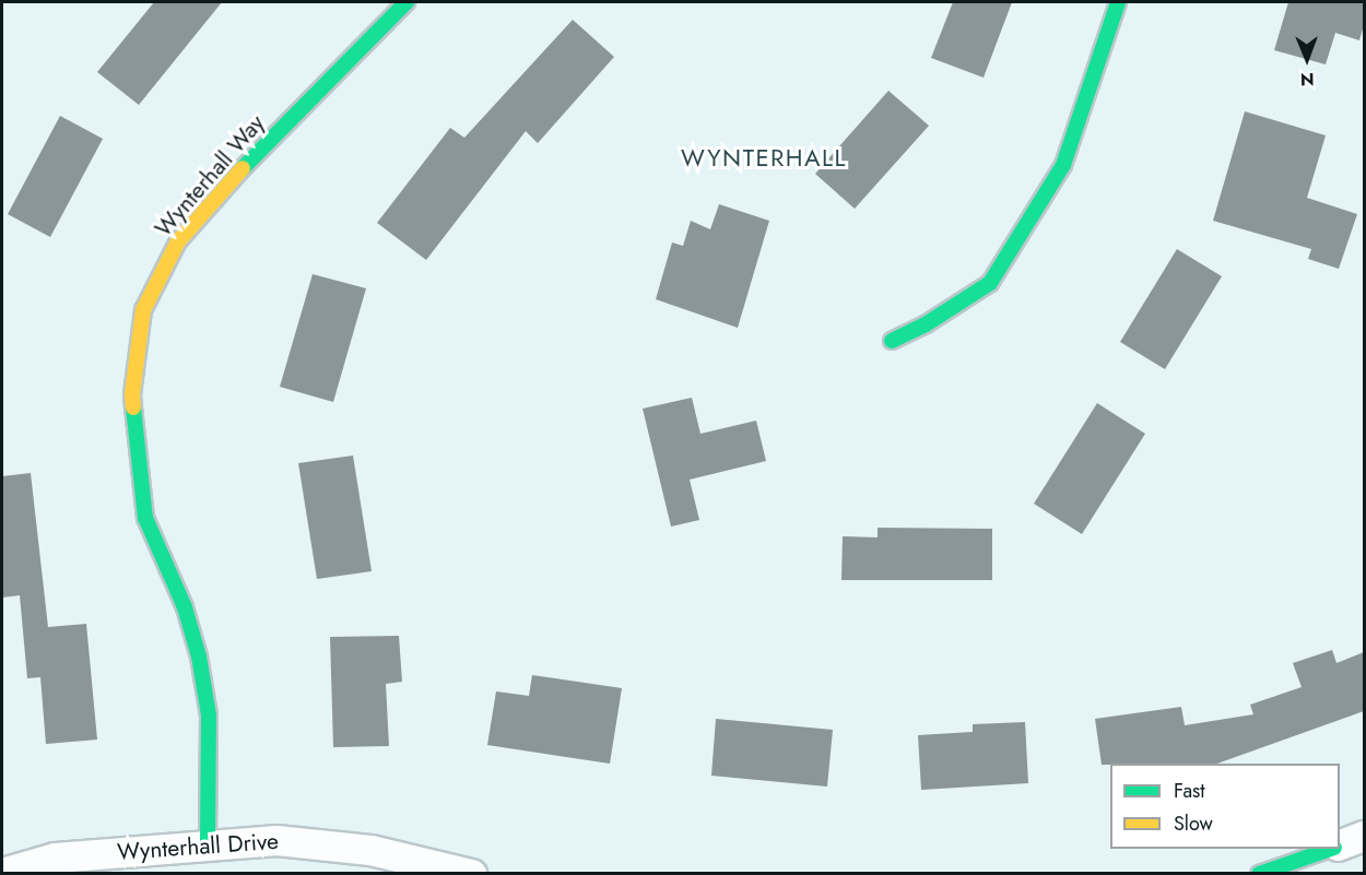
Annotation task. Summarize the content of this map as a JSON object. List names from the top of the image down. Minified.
{"streets":{"street":["Wynterhall Way","Wynterhall Drive"]},"crossings":[["Wynterhall Way","Wynterhall Drive"]],"districts":["WYNTERHALL"],"legend":["Fast","Slow"],"north":"bottom"}
